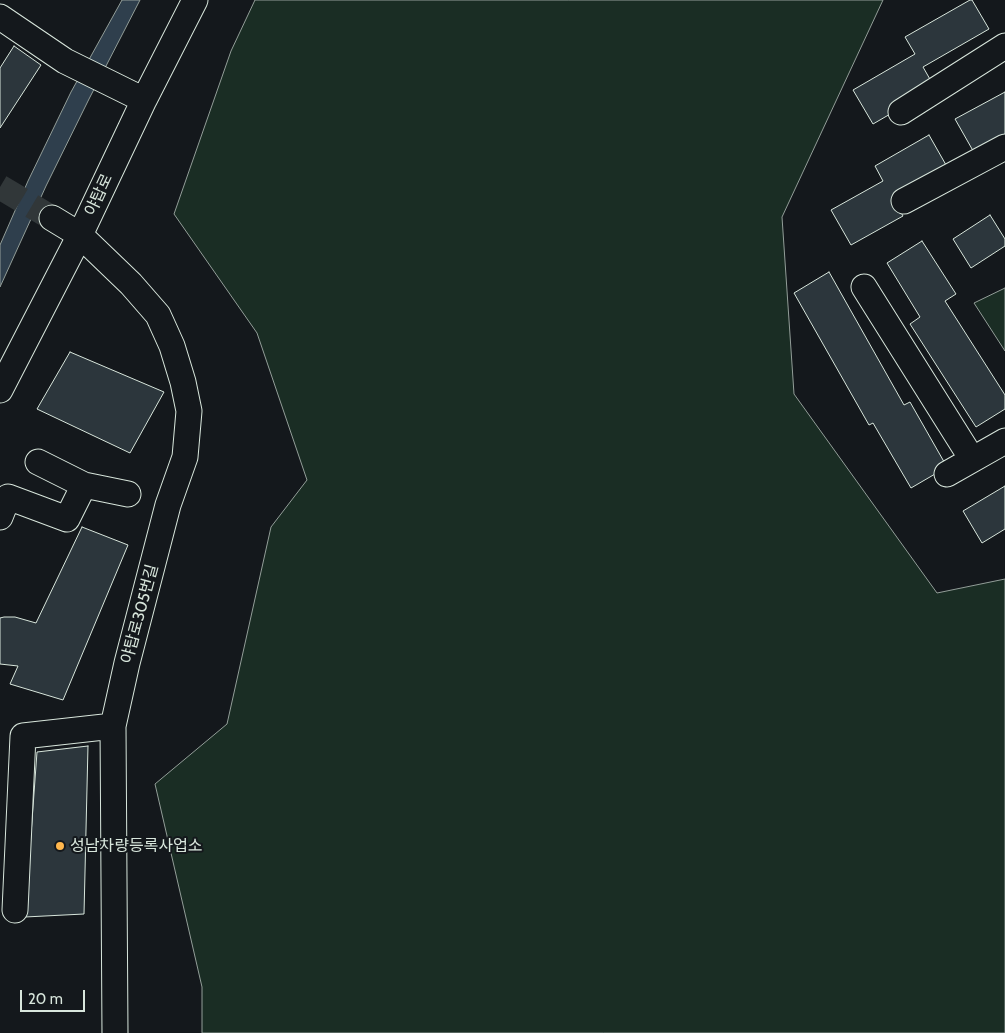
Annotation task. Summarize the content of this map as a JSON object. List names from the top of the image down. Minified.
{"streets":{"street":["야탑로","야탑로305번길"]},"crossings":[["야탑로","야탑로305번길"]],"places":["성남차량등록사업소"],"scale_bar":"20 m"}
